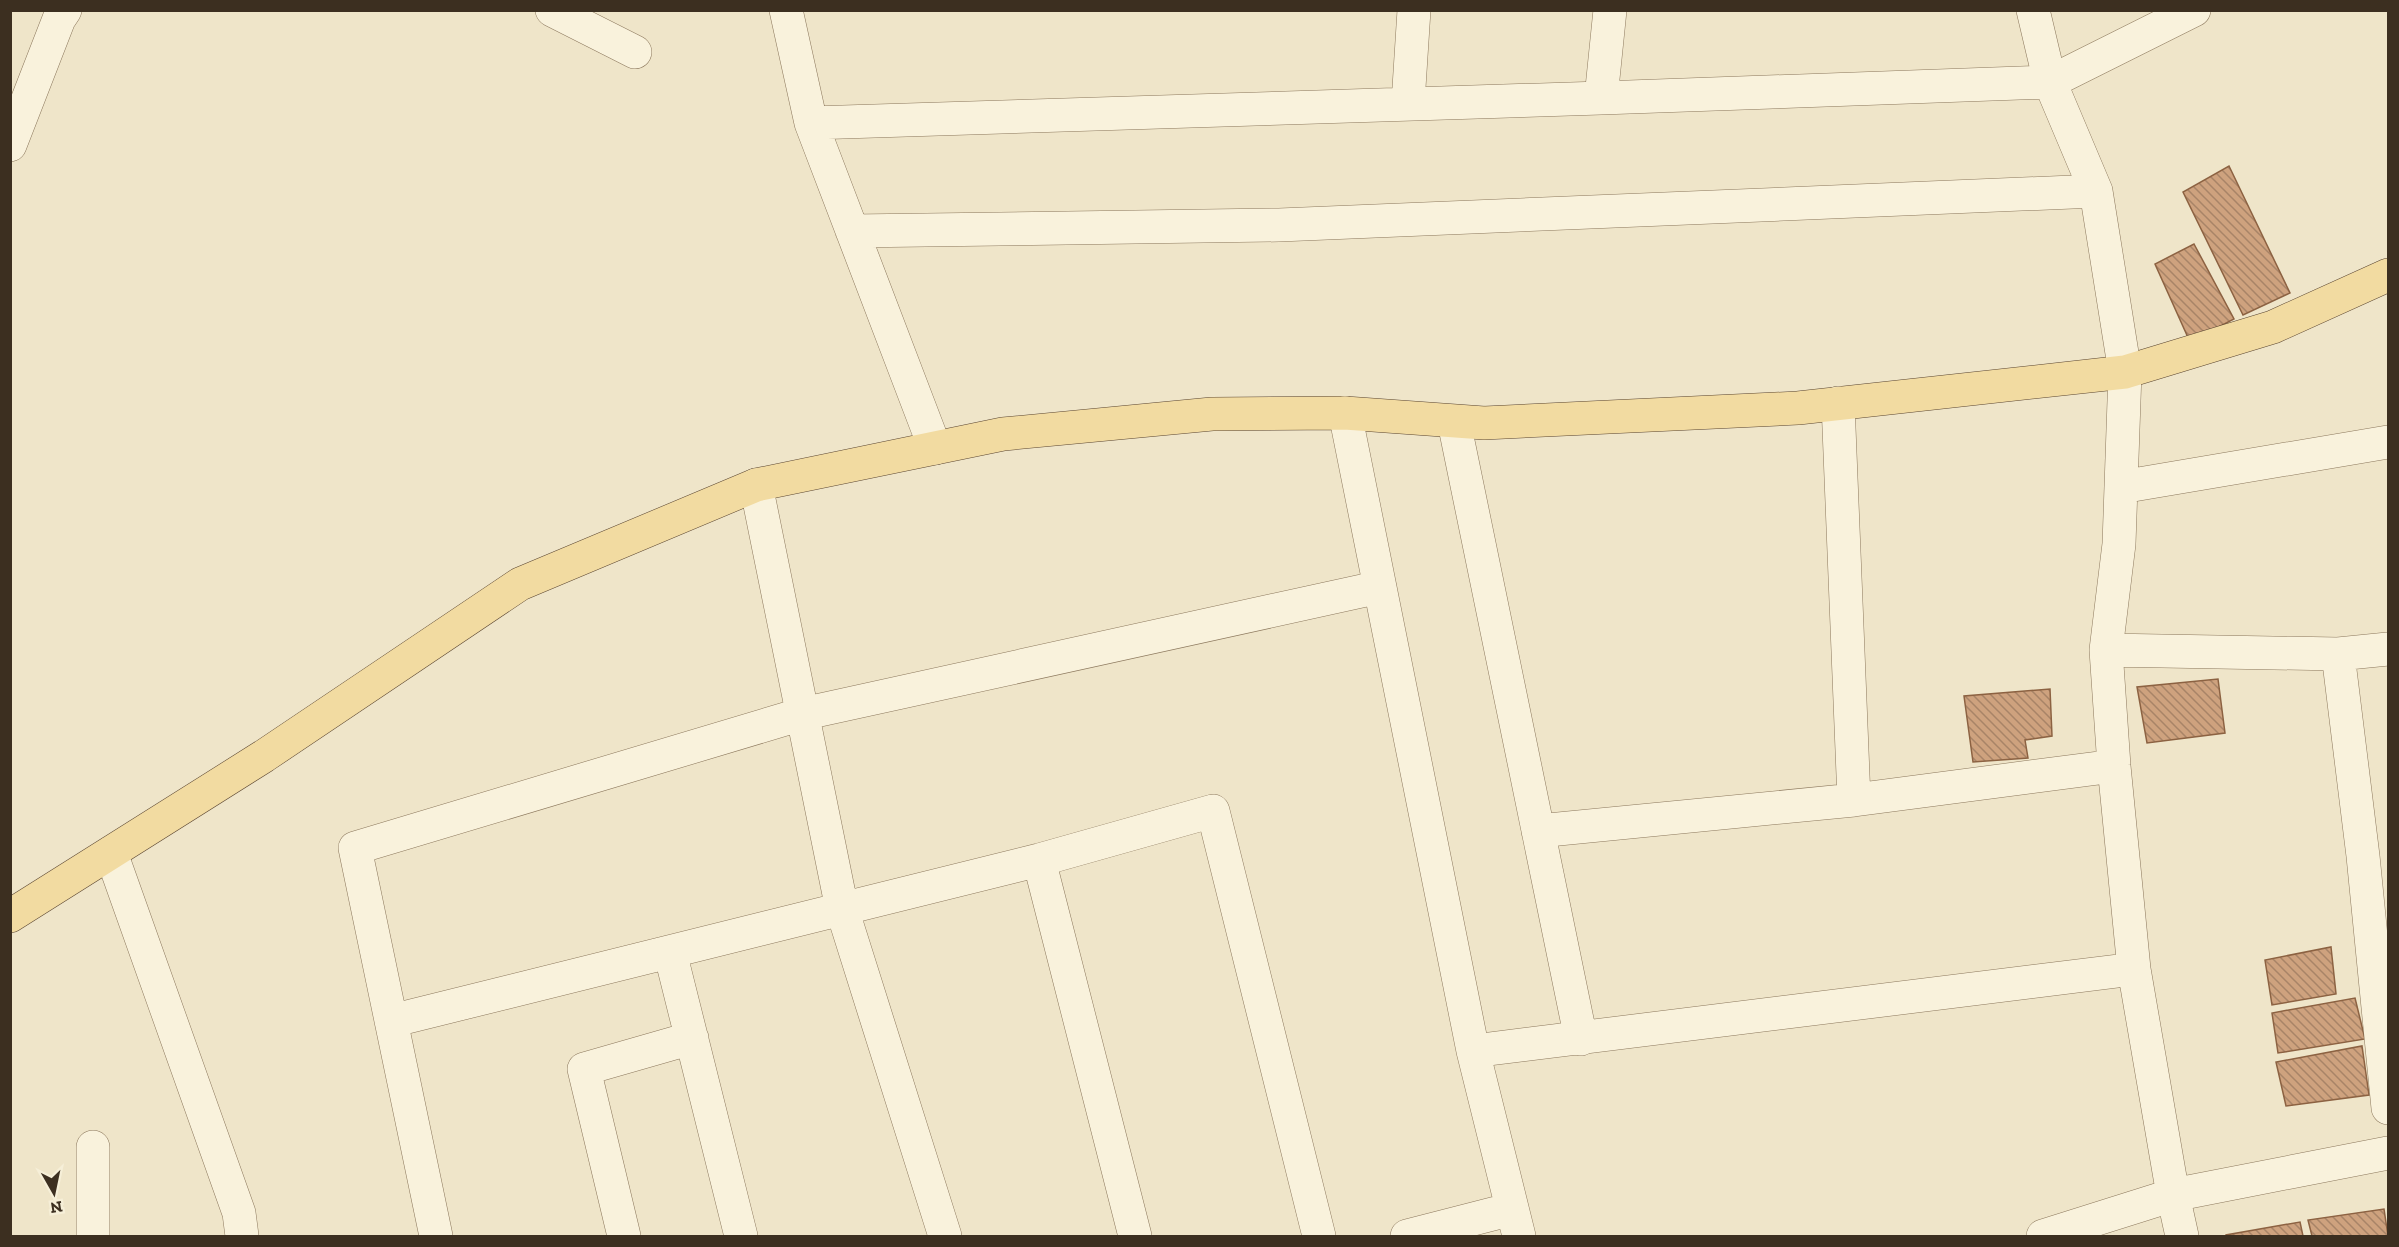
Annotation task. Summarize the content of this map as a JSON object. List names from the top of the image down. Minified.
{"north":"bottom"}
